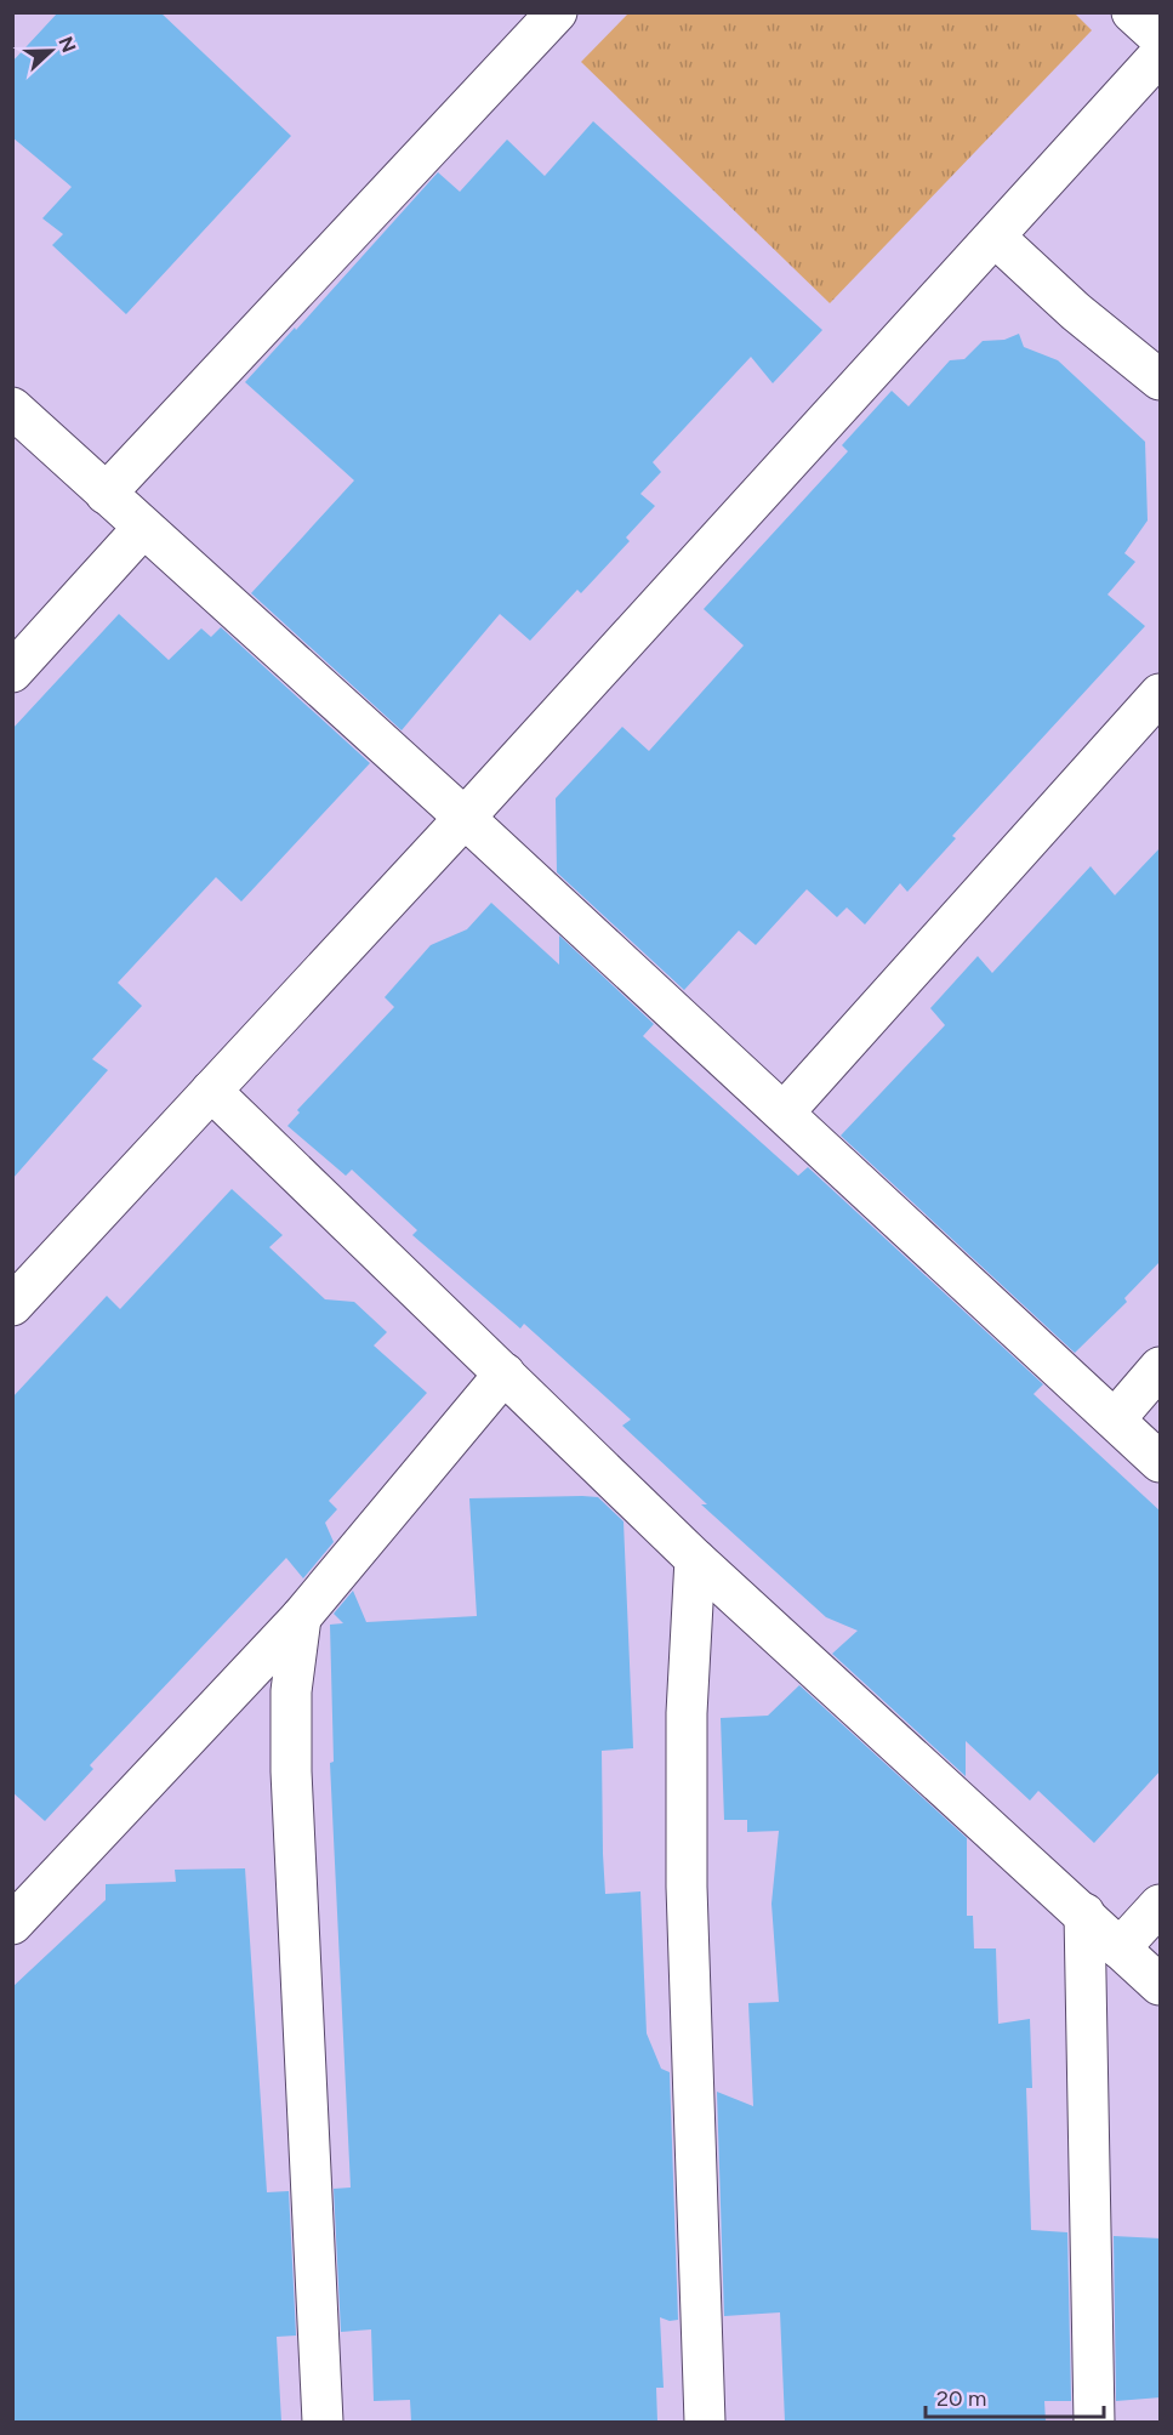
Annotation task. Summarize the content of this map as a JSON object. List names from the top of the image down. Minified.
{"scale_bar":"20 m","north":"right"}
